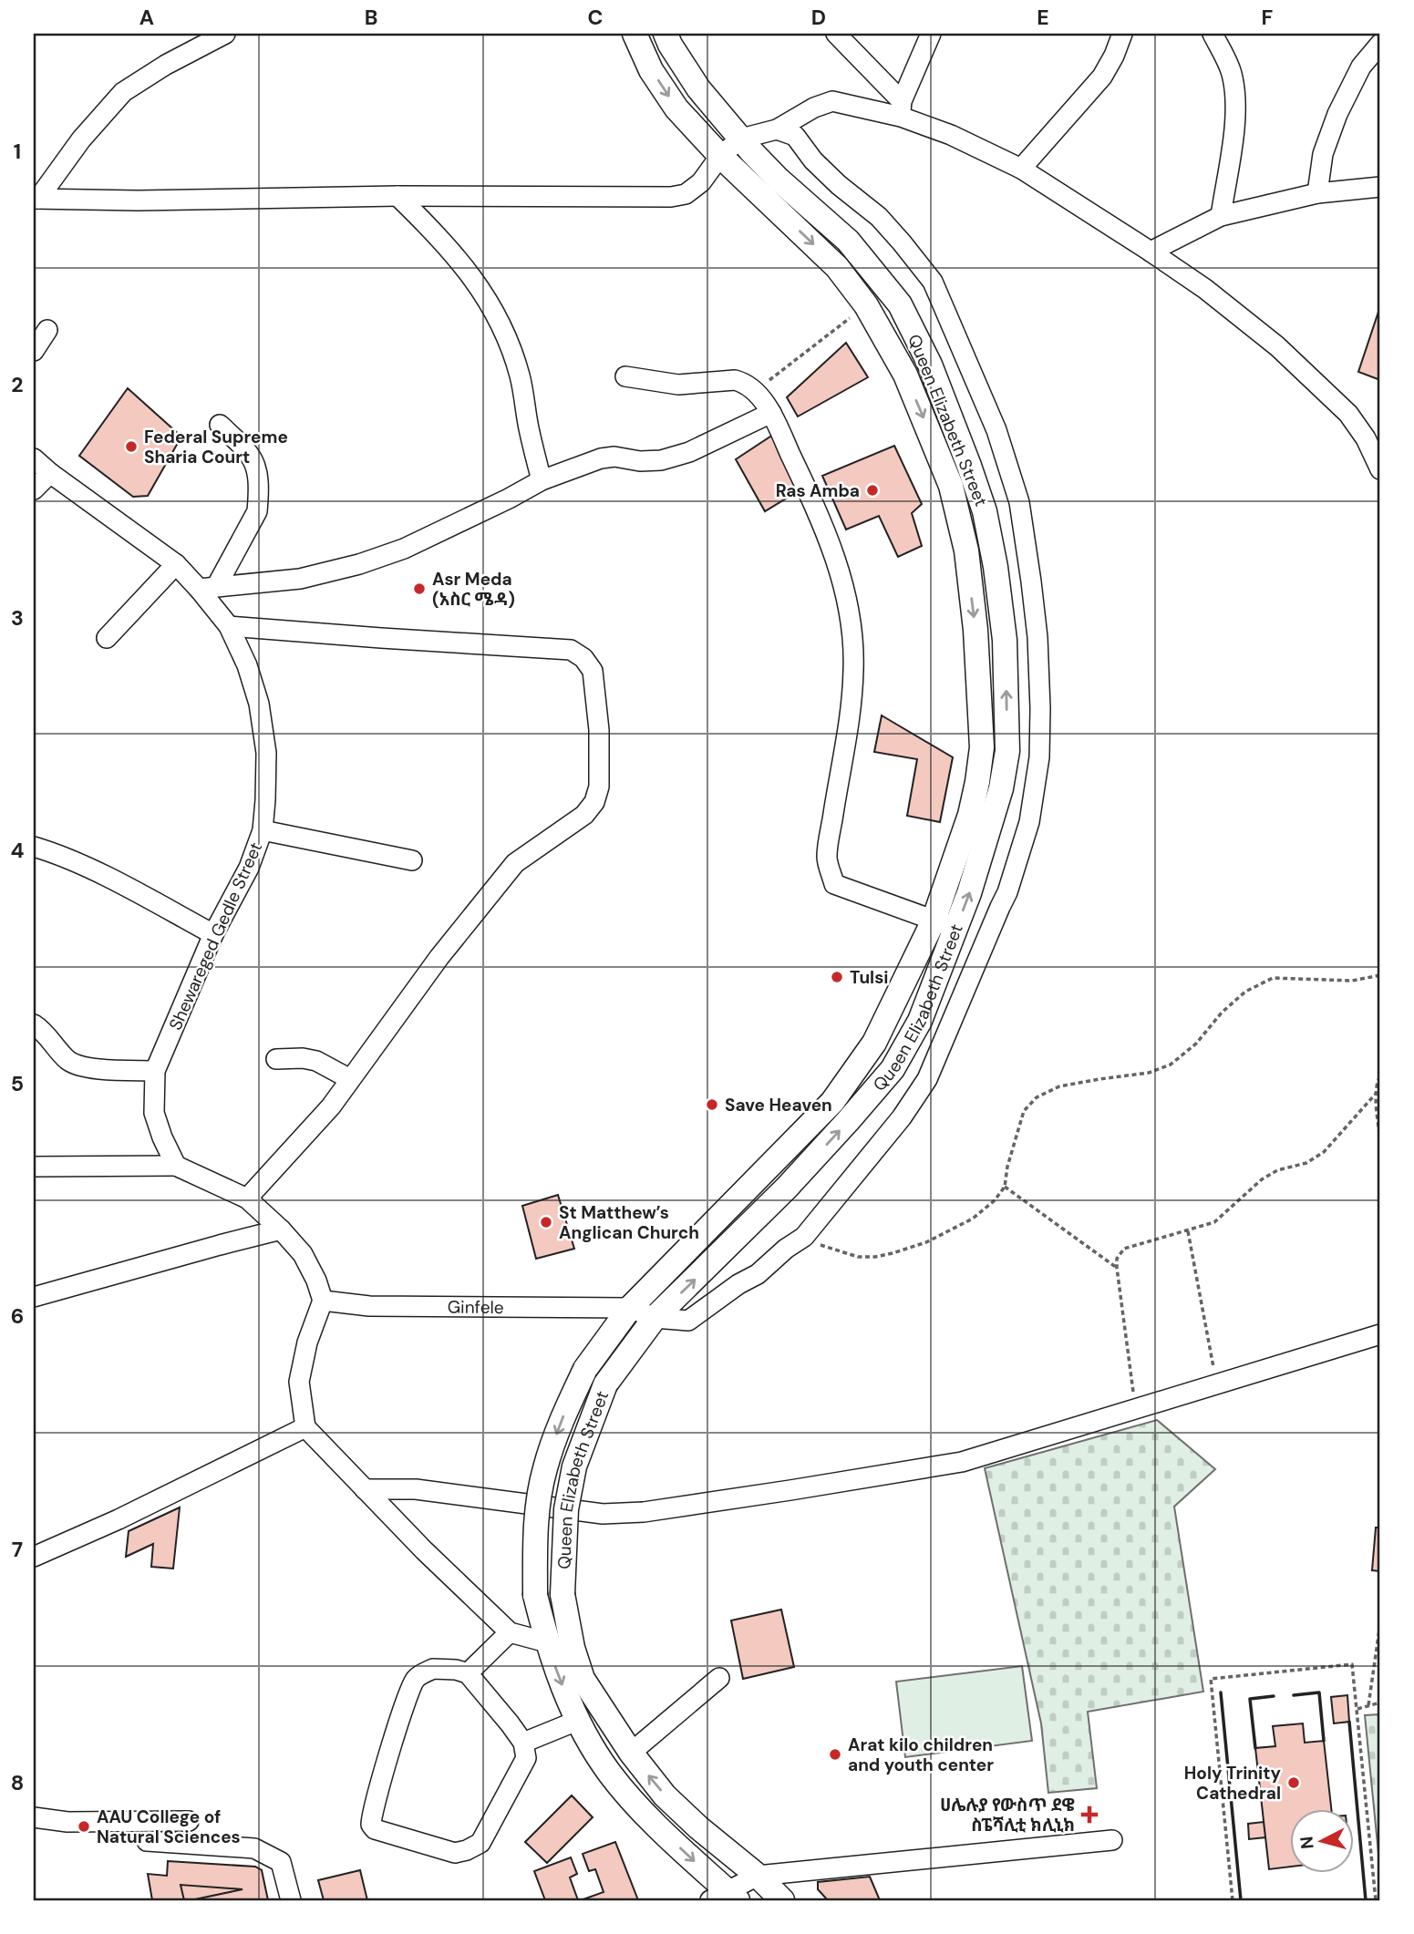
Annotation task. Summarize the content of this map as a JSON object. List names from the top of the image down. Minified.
{"streets":{"main road":["Queen Elizabeth Street"],"street":["Shewareged Gedle Street","Ginfele"]},"crossings":[["Queen Elizabeth Street","Ginfele"]],"places":{"other":["Federal Supreme Sharia Court","Ras Amba","Asr Meda (አስር ሜዳ)","Tulsi","Save Heaven","St Matthew’s Anglican Church","Arat kilo children and youth center","Holy Trinity Cathedral","AAU College of Natural Sciences"],"health":["ሀሌሉያ የውስጥ ደዌ ስፔሻሊቲ ክሊኒክ"]},"north":"left","grid":{"columns":["A","B","C","D","E","F"],"rows":["1","2","3","4","5","6","7","8"]}}
